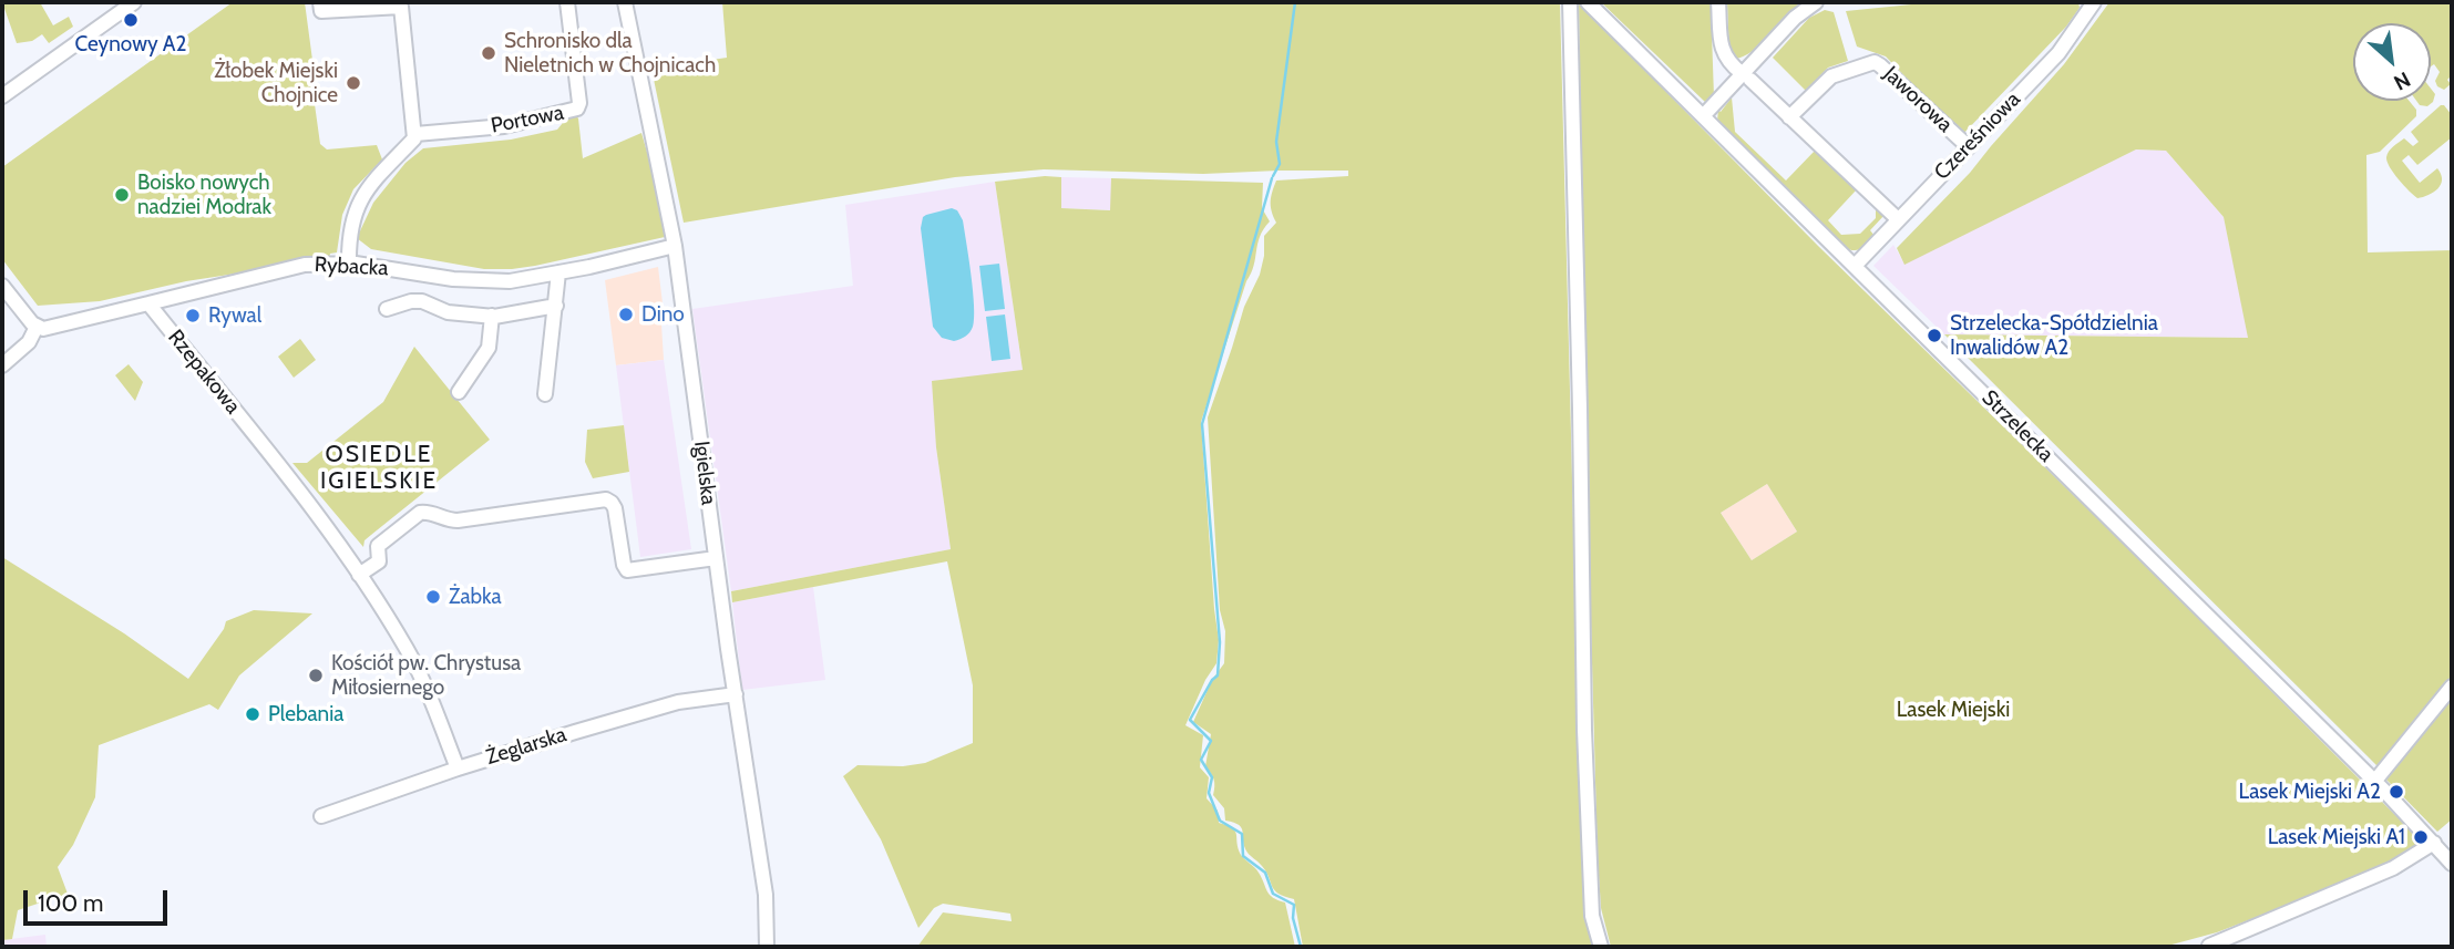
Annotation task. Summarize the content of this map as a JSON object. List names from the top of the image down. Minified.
{"streets":{"street":["Jaworowa","Portowa","Czereśniowa","Rybacka","Rzepakowa","Strzelecka","Igielska","Żeglarska"]},"crossings":[["Jaworowa","Czereśniowa"],["Czereśniowa","Strzelecka"],["Rybacka","Rzepakowa"],["Rybacka","Igielska"],["Rzepakowa","Żeglarska"],["Igielska","Żeglarska"]],"districts":["OSIEDLE IGIELSKIE"],"parks":["Lasek Miejski"],"places":["Ceynowy A2","Schronisko dla Nieletnich w Chojnicach","Żłobek Miejski Chojnice","Boisko nowych nadziei Modrak","Dino","Rywal","Strzelecka-Spółdzielnia Inwalidów A2","Żabka","Kościół pw. Chrystusa Miłosiernego","Plebania","Lasek Miejski A2","Lasek Miejski A1"],"scale_bar":"100 m","north":"bottom right"}
